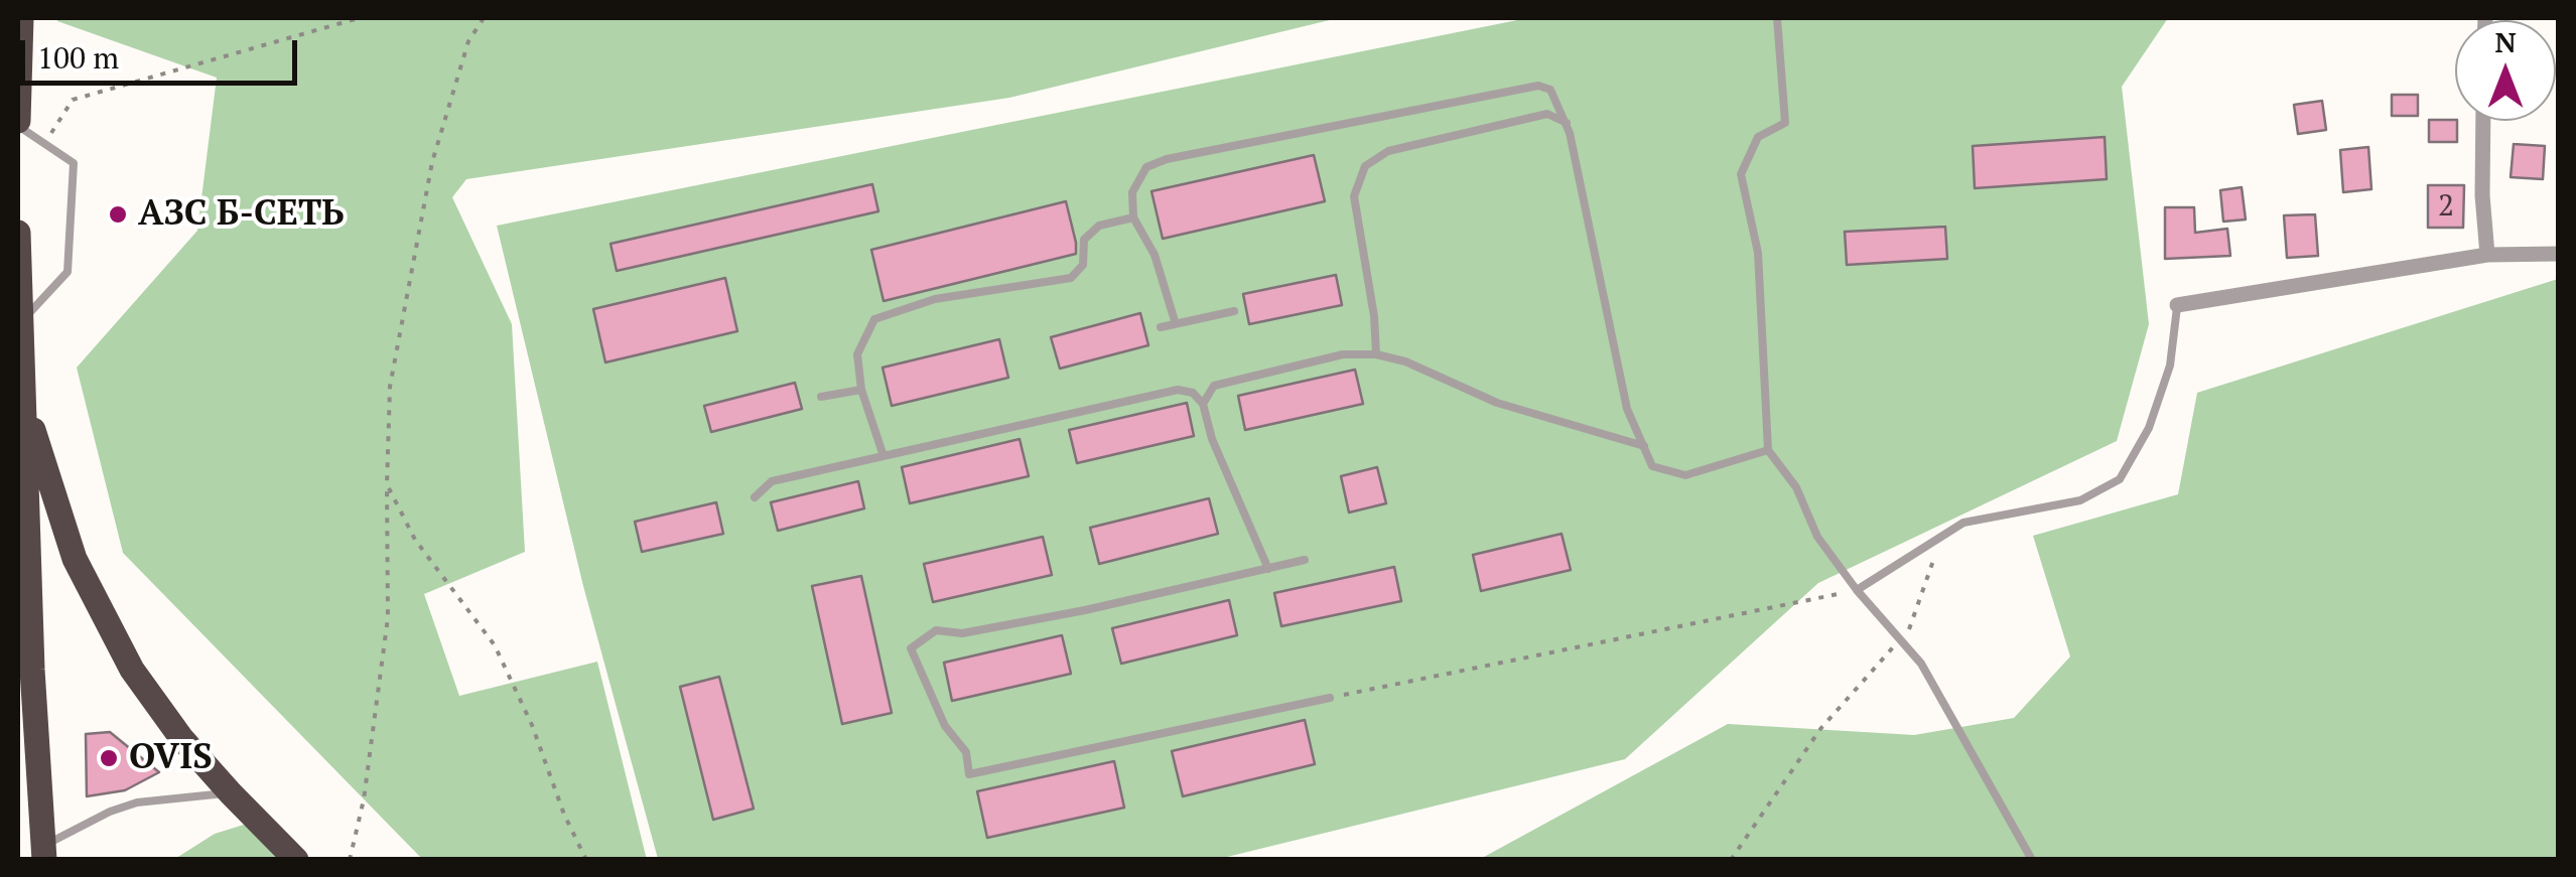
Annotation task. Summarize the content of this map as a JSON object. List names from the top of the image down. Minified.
{"places":["АЗС Б-СЕТЬ","OVIS"],"house_numbers":["2"],"scale_bar":"100 m","north":"top"}
